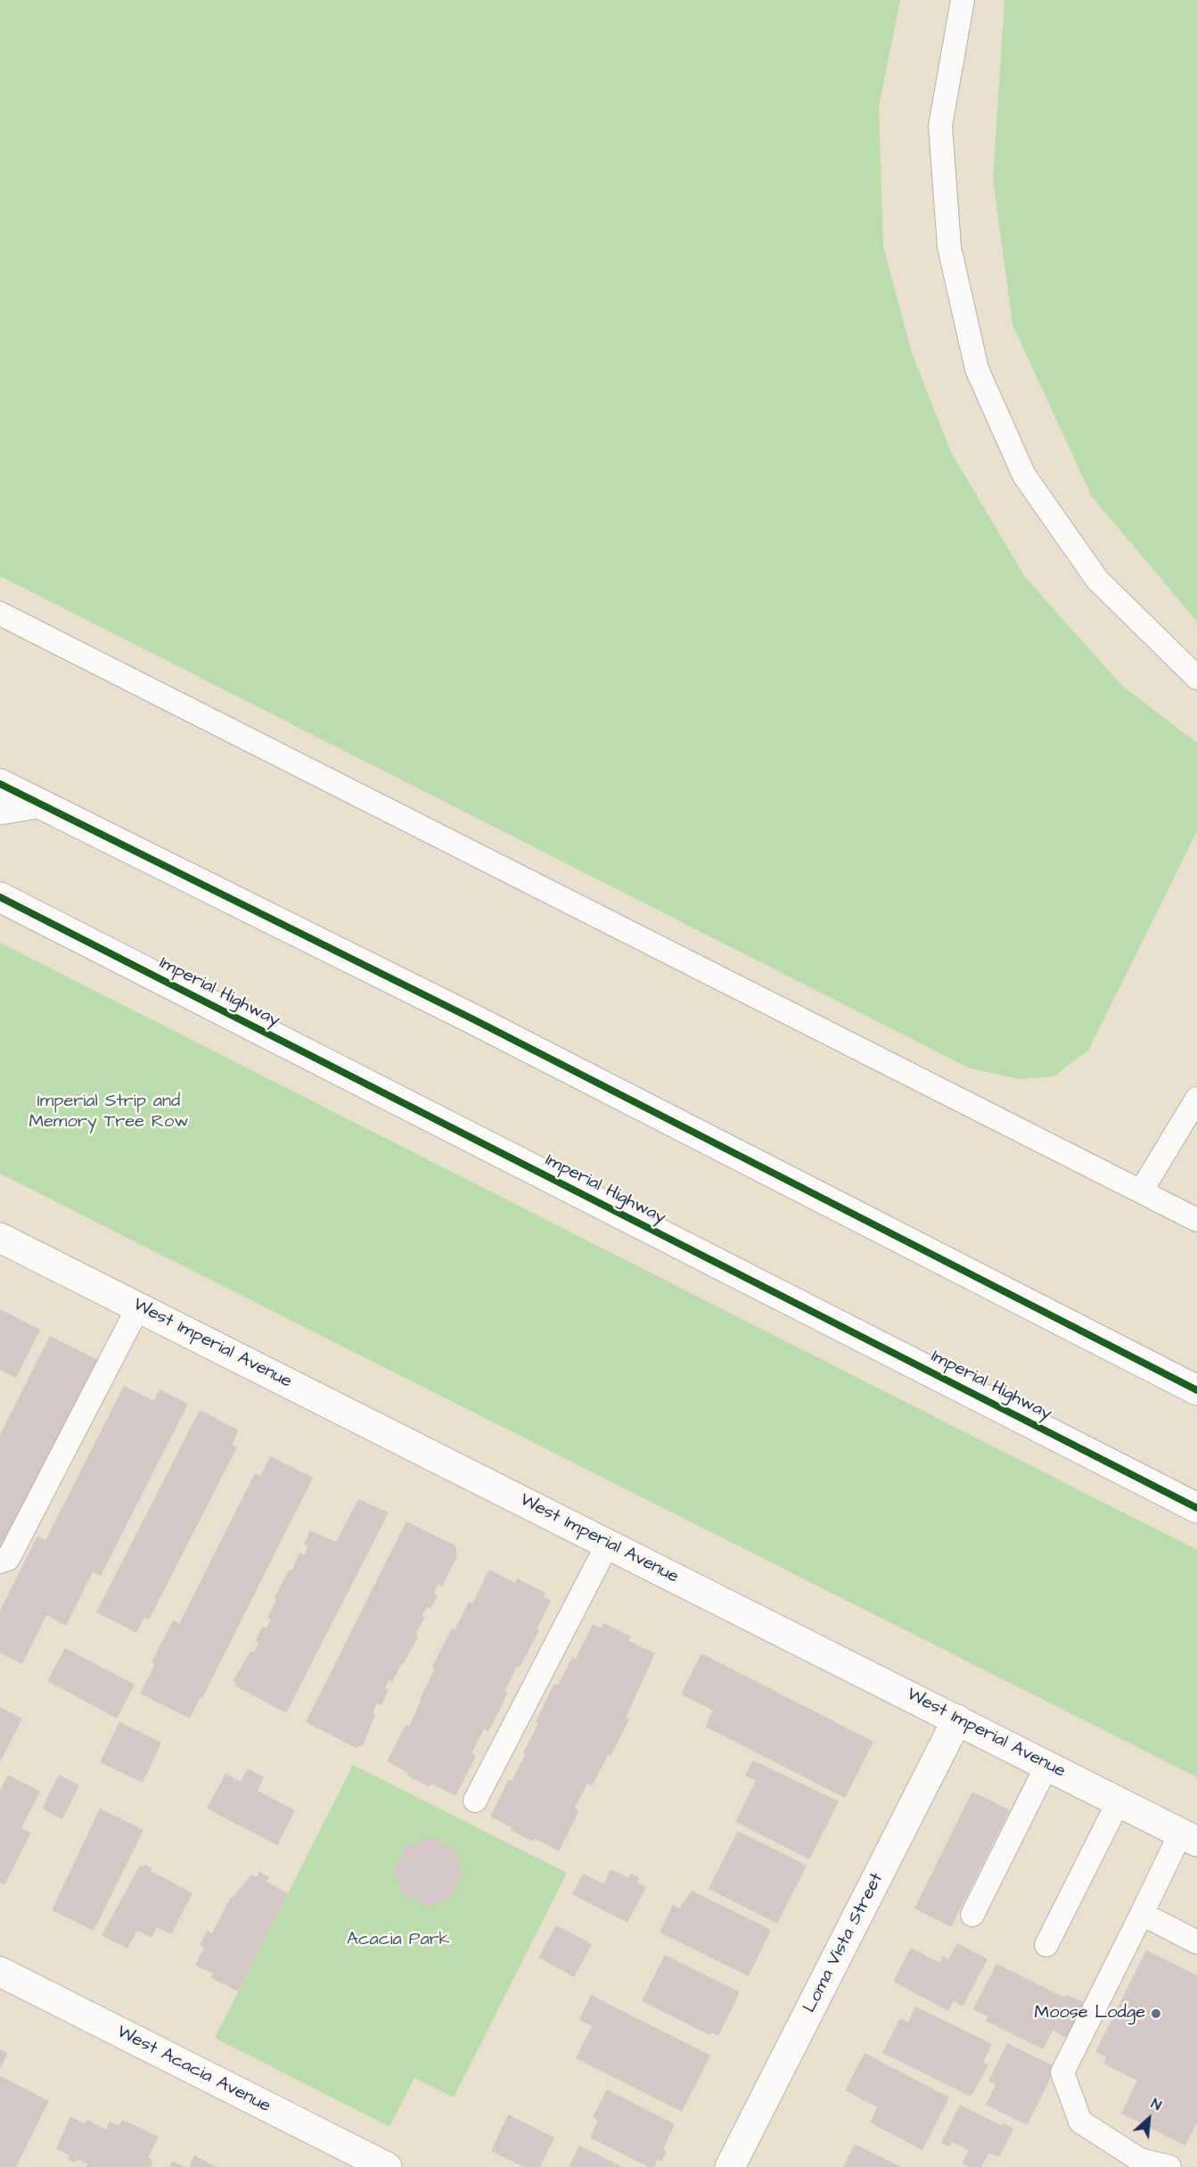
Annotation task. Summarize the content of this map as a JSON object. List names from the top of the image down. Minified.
{"streets":{"main road":["Imperial Highway","West Imperial Avenue","Loma Vista Street","West Acacia Avenue"]},"crossings":[["West Imperial Avenue","Loma Vista Street"]],"parks":["Imperial Strip and Memory Tree Row","Acacia Park"],"places":["Moose Lodge"],"north":"top right"}
